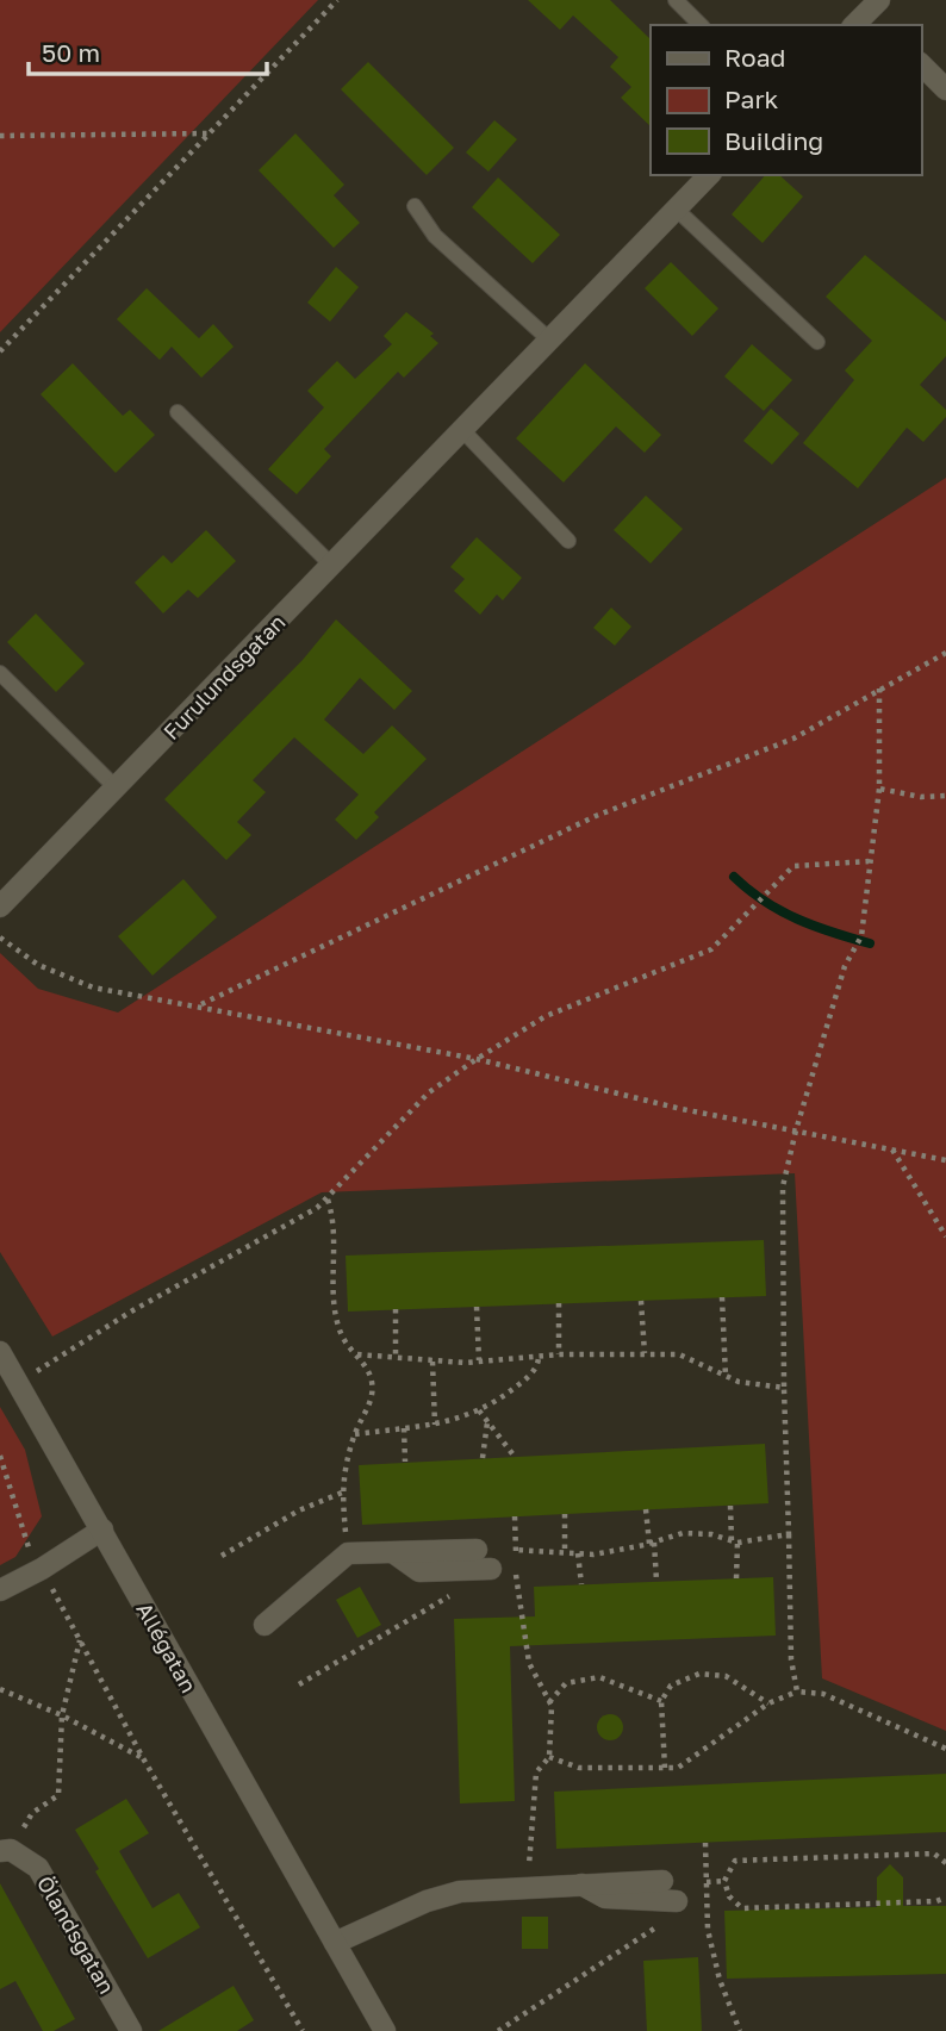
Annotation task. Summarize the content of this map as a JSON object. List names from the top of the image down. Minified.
{"streets":{"street":["Furulundsgatan","Allégatan","Ölandsgatan"]},"legend":["Road","Park","Building"],"scale_bar":"50 m"}
